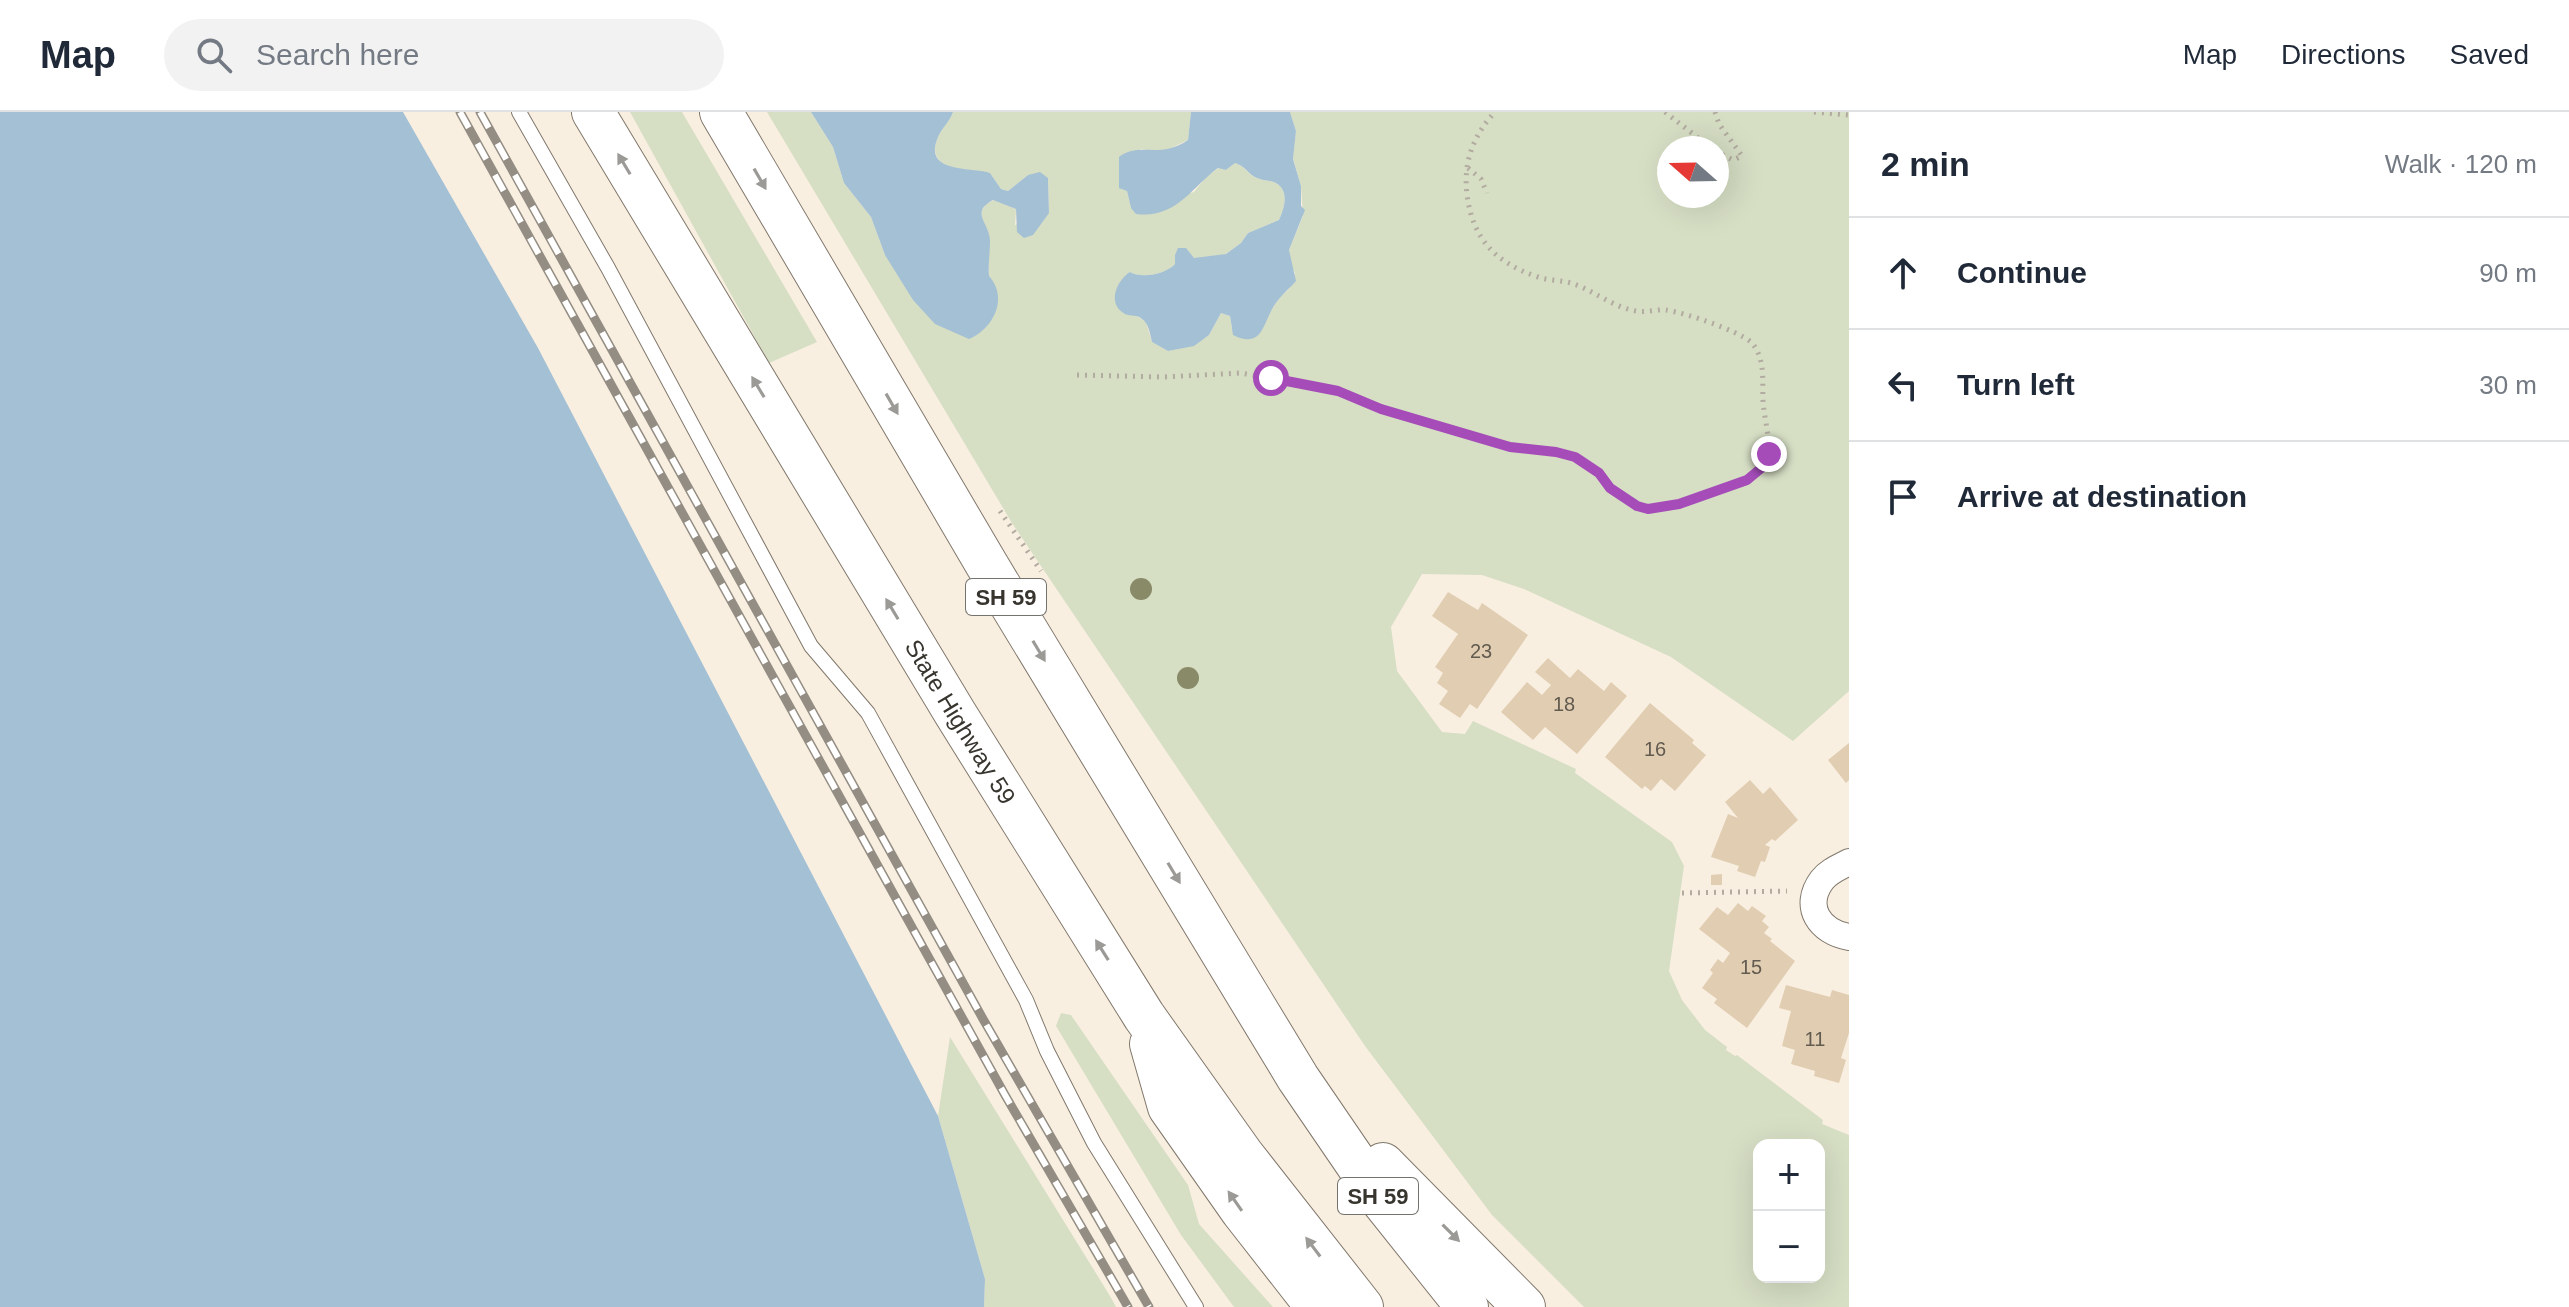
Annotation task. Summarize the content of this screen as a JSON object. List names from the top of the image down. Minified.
{"streets":{"main road":["SH 59","State Highway 59"]},"house_numbers":["23","18","16","15","11"],"north":"left","page":{"header":"Map","search":"Search here","nav":["Map","Directions","Saved"],"heading":["2 min","Walk · 120 m"],"list":[["Continue","90 m"],["Turn left","30 m"],"Arrive at destination"],"map_buttons":["+","−"]}}
